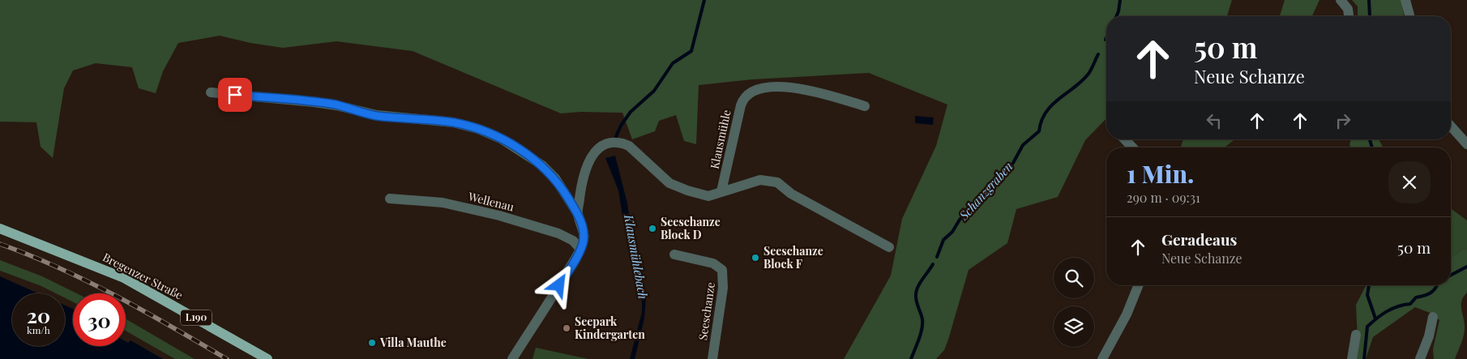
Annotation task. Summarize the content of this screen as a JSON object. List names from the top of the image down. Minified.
{"streets":{"main road":["Bregenzer Straße","L190"],"street":["Klausmühle","Wellenau","Seeschanze"]},"water":["Schanzgraben","Klausmühlebach"],"places":["Seeschanze Block D","Seeschanze Block F","Seepark Kindergarten","Villa Mauthe"],"page":{"turn":["50 m","Neue Schanze"],"heading":["1 Min.","290 m · 09:31"],"list":[{"name":"Geradeaus","note":"Neue Schanze","value":"50 m"}],"speed":"20 km/h","limit":"30"}}
